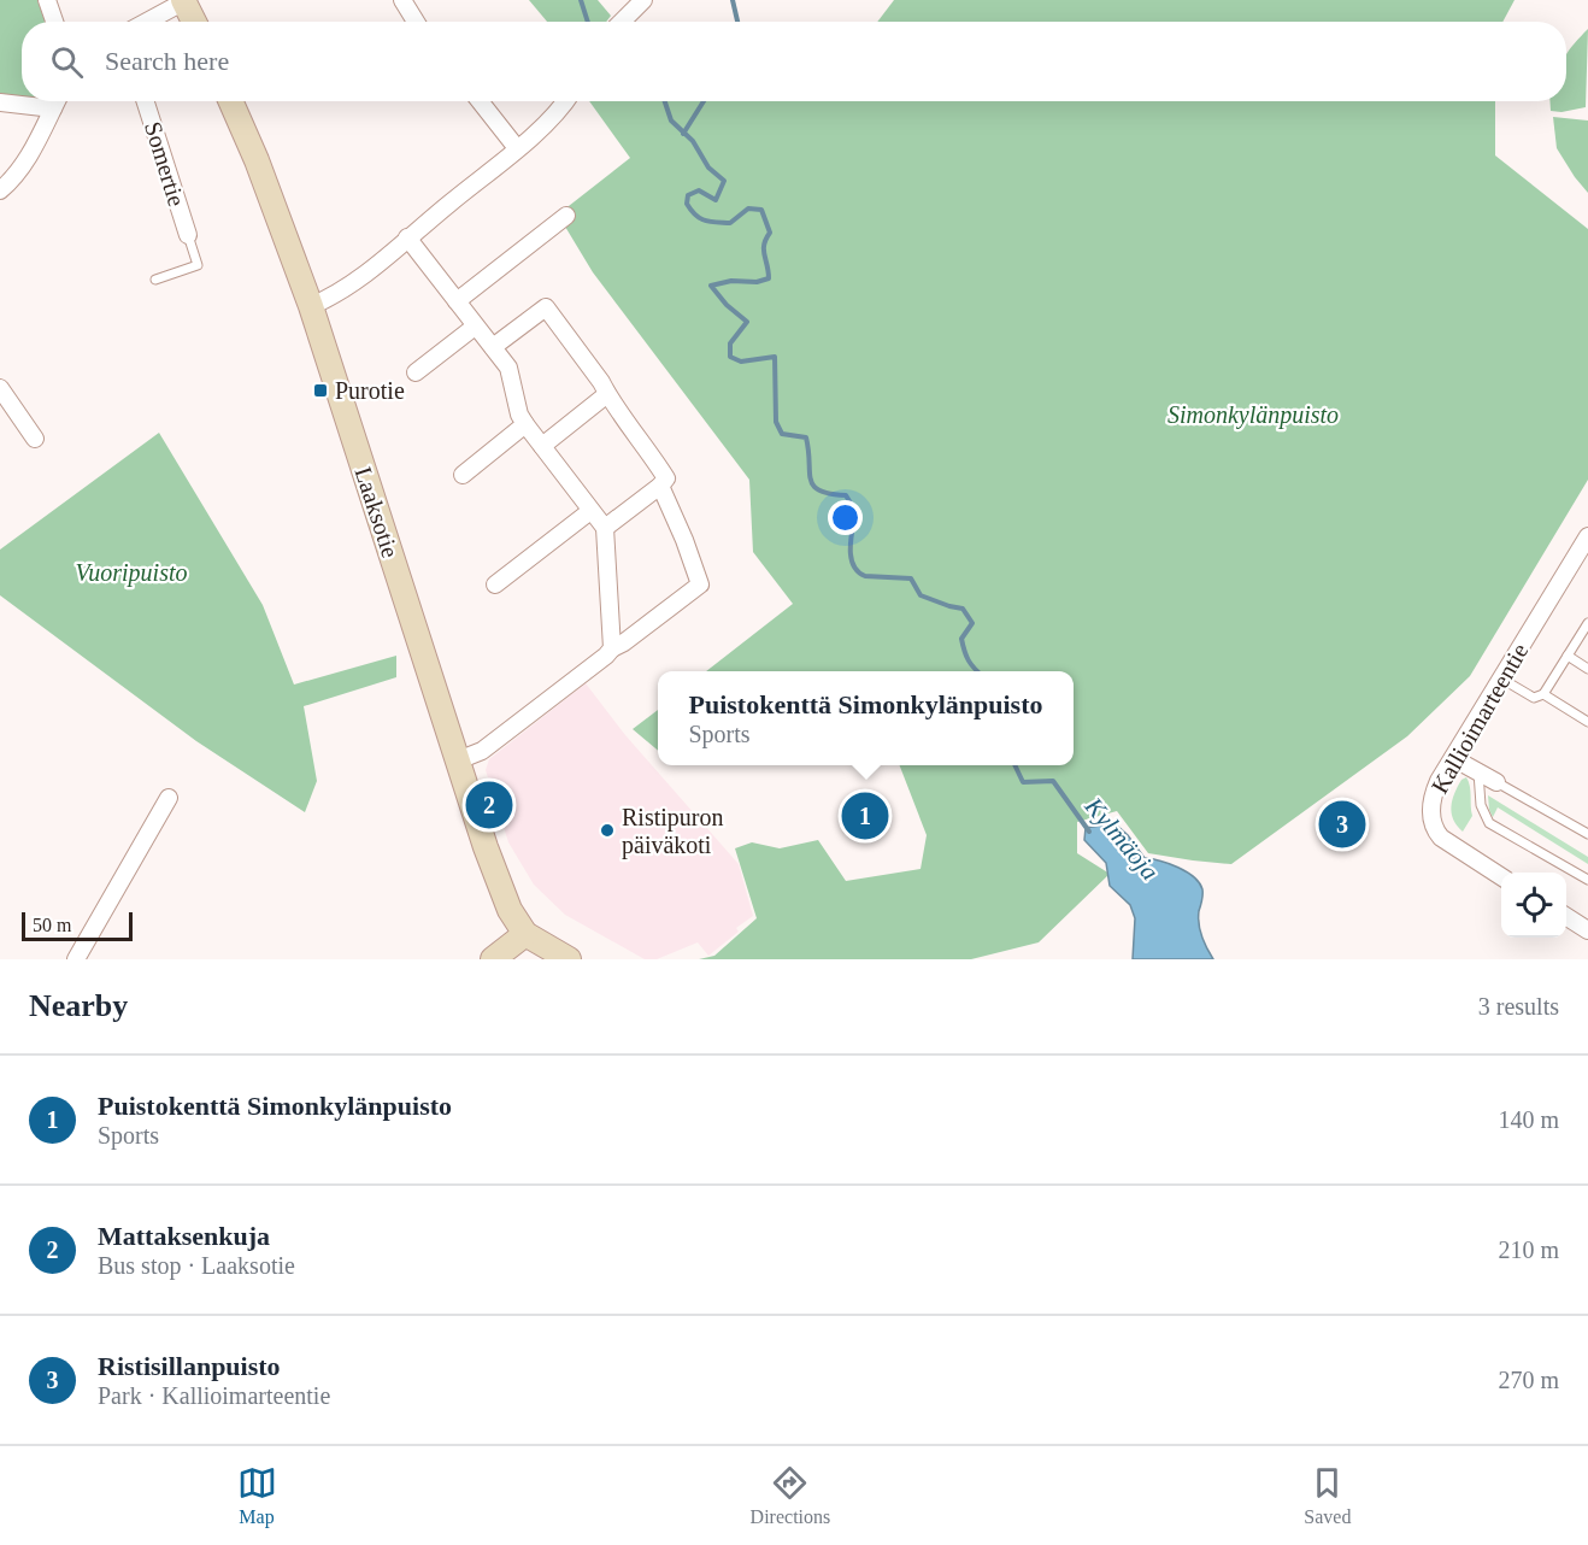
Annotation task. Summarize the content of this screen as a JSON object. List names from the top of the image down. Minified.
{"streets":{"main road":["Laaksotie"],"street":["Somertie","Kallioimarteentie"]},"water":["Kylmäoja"],"parks":["Simonkylänpuisto","Vuoripuisto"],"places":{"transit":["Purotie"],"other":["Ristipuron päiväkoti"]},"scale_bar":"50 m","page":{"search":"Search here","popup":["Puistokenttä Simonkylänpuisto","Sports"],"pins":["2","1","3"],"scale":"50 m","heading":["Nearby","3 results"],"list":[{"mark":"1","name":"Puistokenttä Simonkylänpuisto","note":"Sports","value":"140 m"},{"mark":"2","name":"Mattaksenkuja","note":"Bus stop · Laaksotie","value":"210 m"},{"mark":"3","name":"Ristisillanpuisto","note":"Park · Kallioimarteentie","value":"270 m"}],"nav":["Map","Directions","Saved"]}}
